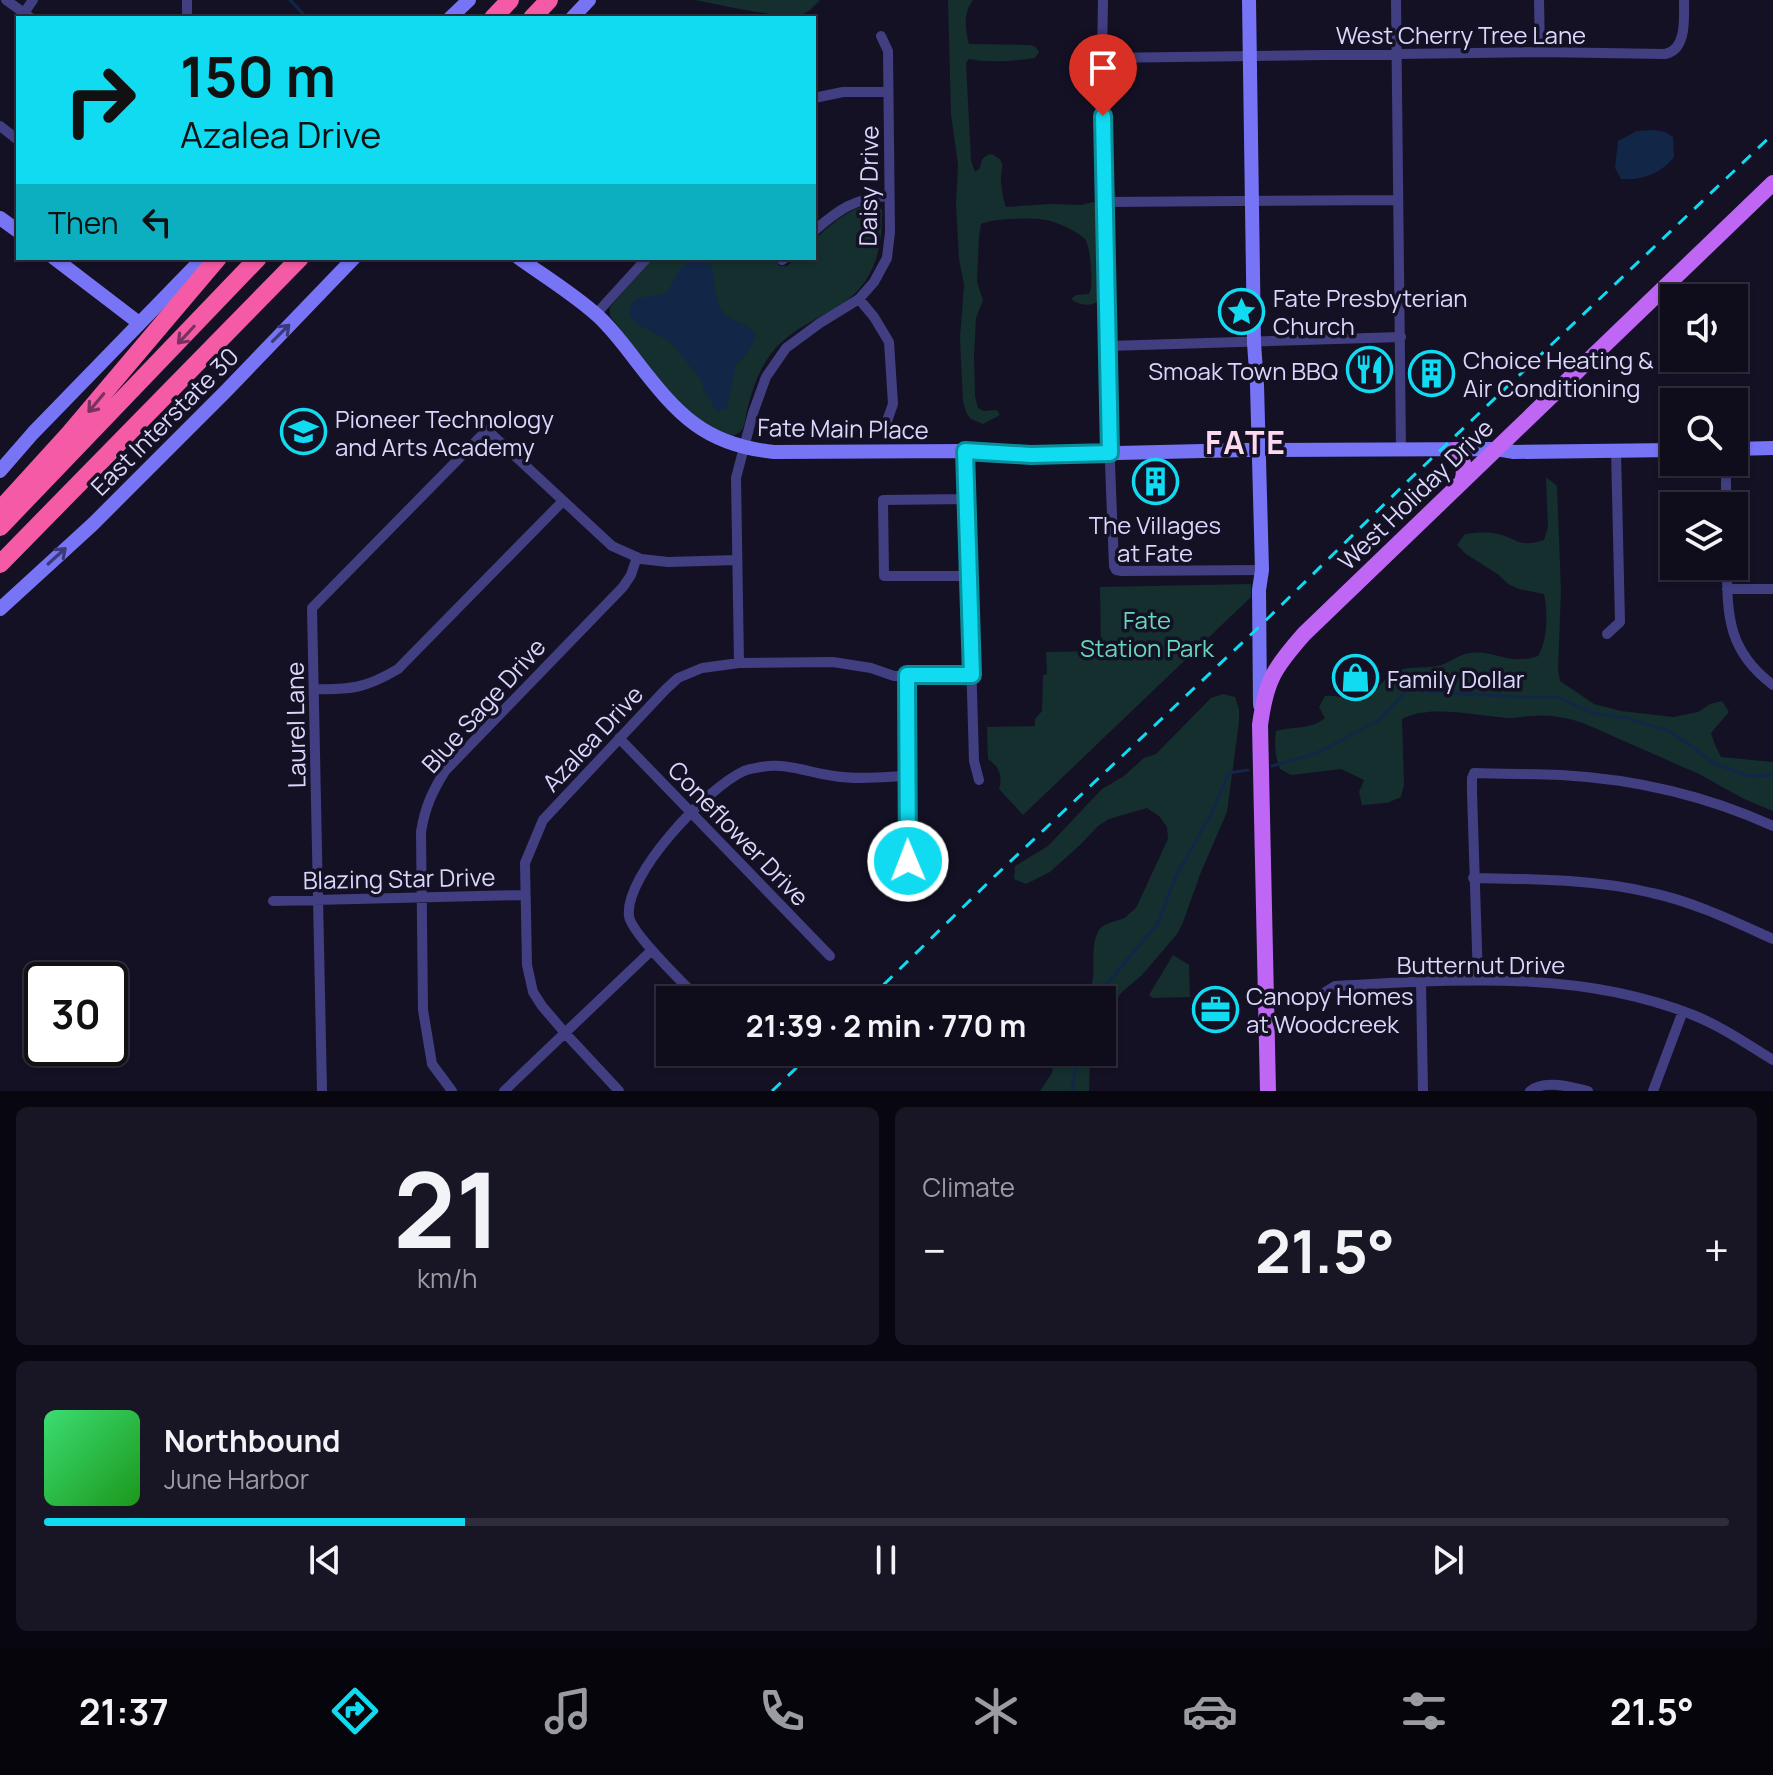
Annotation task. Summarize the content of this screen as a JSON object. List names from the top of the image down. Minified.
{"streets":{"main road":["East Interstate 30","Fate Main Place","West Holiday Drive"],"street":["West Cherry Tree Lane","Daisy Drive","Blue Sage Drive","Laurel Lane","Azalea Drive","Coneflower Drive","Blazing Star Drive","Butternut Drive"]},"crossings":[["Daisy Drive","Fate Main Place"],["Daisy Drive","Azalea Drive"],["Fate Main Place","West Holiday Drive"],["Blue Sage Drive","Blazing Star Drive"],["Laurel Lane","Blazing Star Drive"],["Azalea Drive","Coneflower Drive"],["Azalea Drive","Blazing Star Drive"]],"districts":["FATE"],"parks":["Fate Station Park"],"places":{"place":["Fate Presbyterian Church"],"restaurant":["Smoak Town BBQ"],"building":["Choice Heating & Air Conditioning","The Villages at Fate"],"school or university":["Pioneer Technology and Arts Academy"],"shop":["Family Dollar"],"office":["Canopy Homes at Woodcreek"]},"page":{"turn":["150 m","Azalea Drive"],"then":"Then","limit":"30","trip":"21:39 · 2 min · 770 m","tile":[["21","km/h"],"Climate"],"heat":["−","21.5°","+"],"song":["Northbound","June Harbor"],"tabs":["21:37","21.5°"]}}
